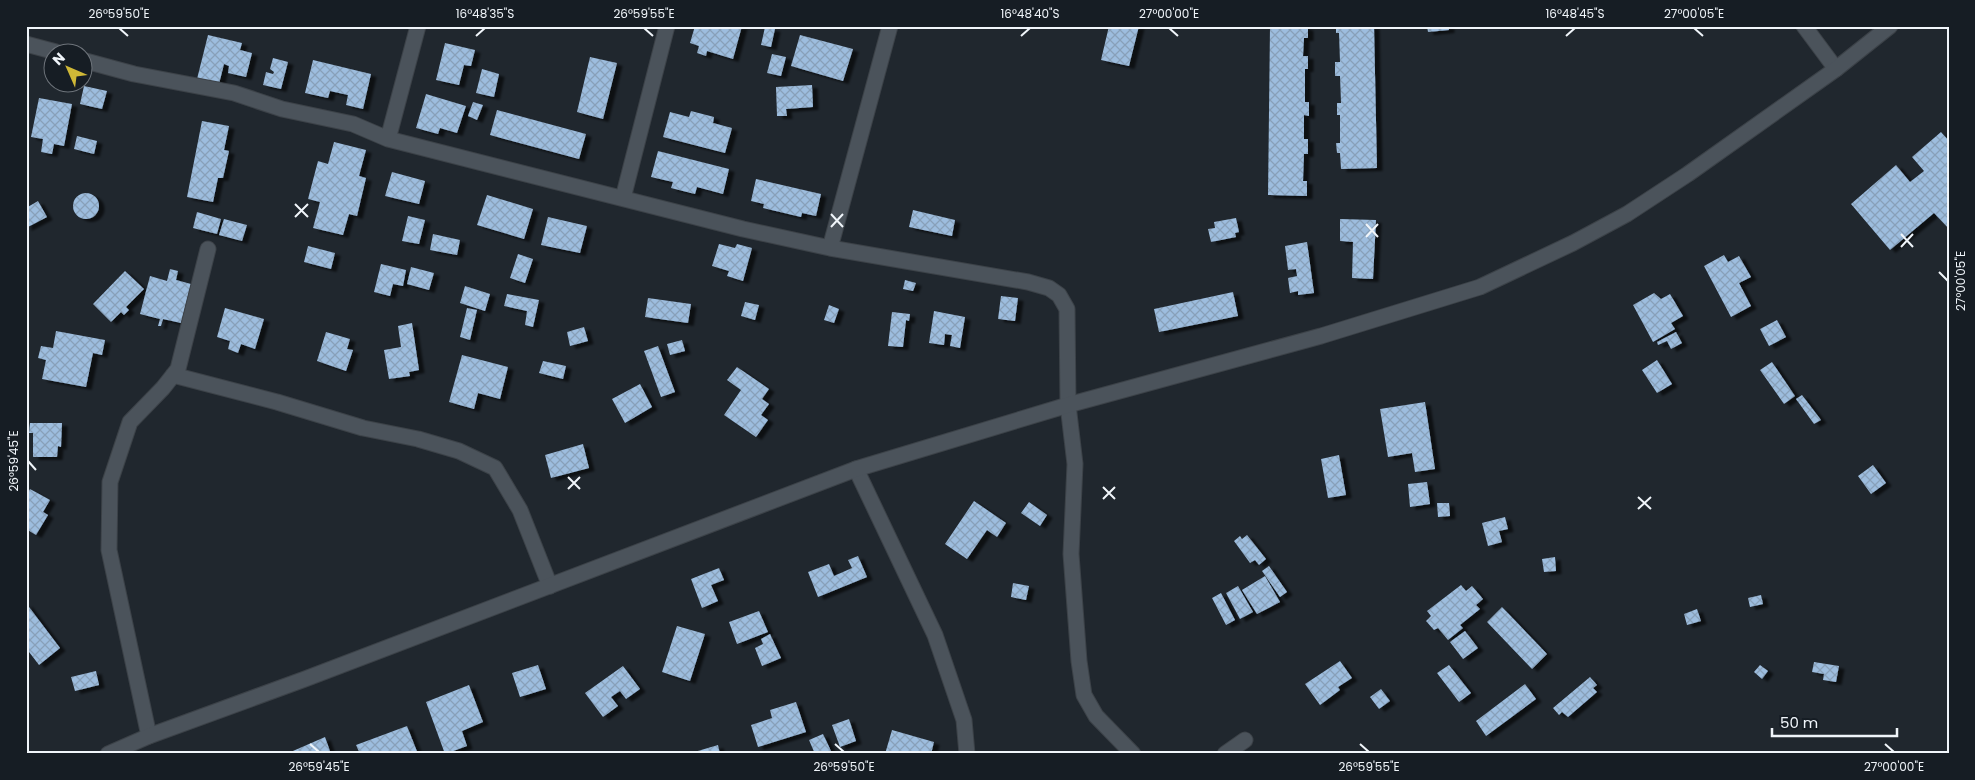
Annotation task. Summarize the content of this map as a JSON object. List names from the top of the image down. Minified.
{"scale_bar":"50 m","north":"top left","coordinates":["26°59'50\"E","16°48'35\"S","26°59'55\"E","16°48'40\"S","27°00'00\"E","16°48'45\"S","27°00'05\"E","26°59'45\"E"]}
